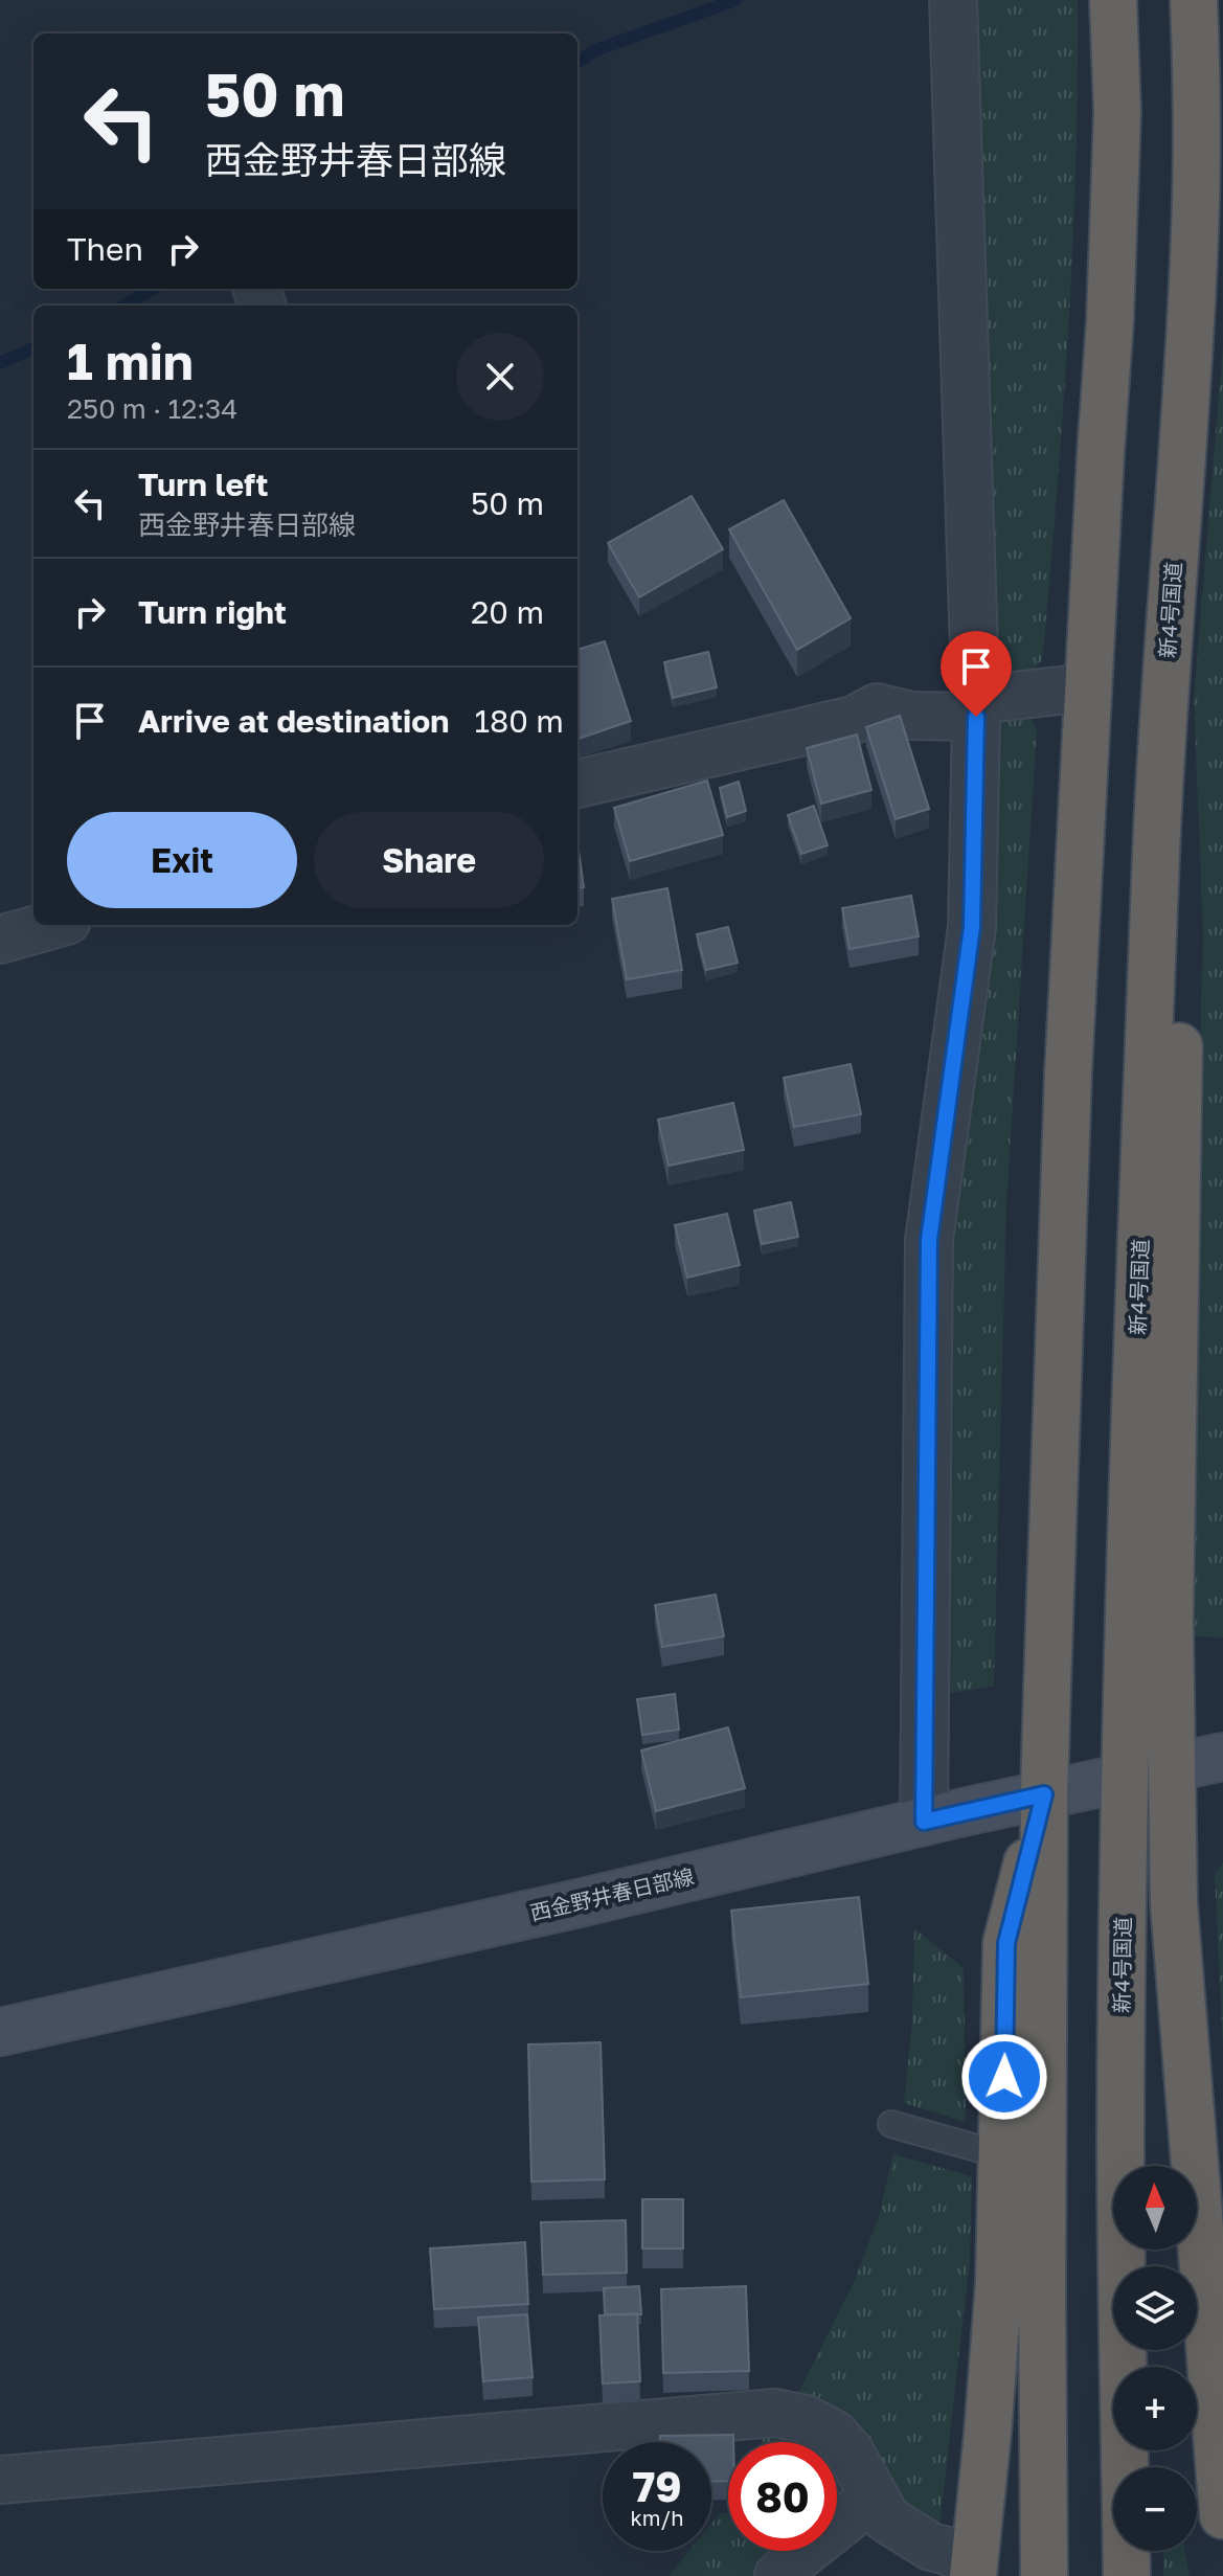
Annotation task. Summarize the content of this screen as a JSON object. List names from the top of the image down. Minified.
{"streets":{"highway":["新4号国道"],"main road":["西金野井春日部線"]},"crossings":[["新4号国道","西金野井春日部線"]],"north":"top","page":{"turn":["50 m","西金野井春日部線"],"then":"Then","heading":["1 min","250 m · 12:34"],"list":[{"name":"Turn left","note":"西金野井春日部線","value":"50 m"},{"name":"Turn right","value":"20 m"},{"name":"Arrive at destination","value":"180 m"}],"buttons":["Exit","Share"],"map_buttons":["+","−"],"speed":"79 km/h","limit":"80"}}
